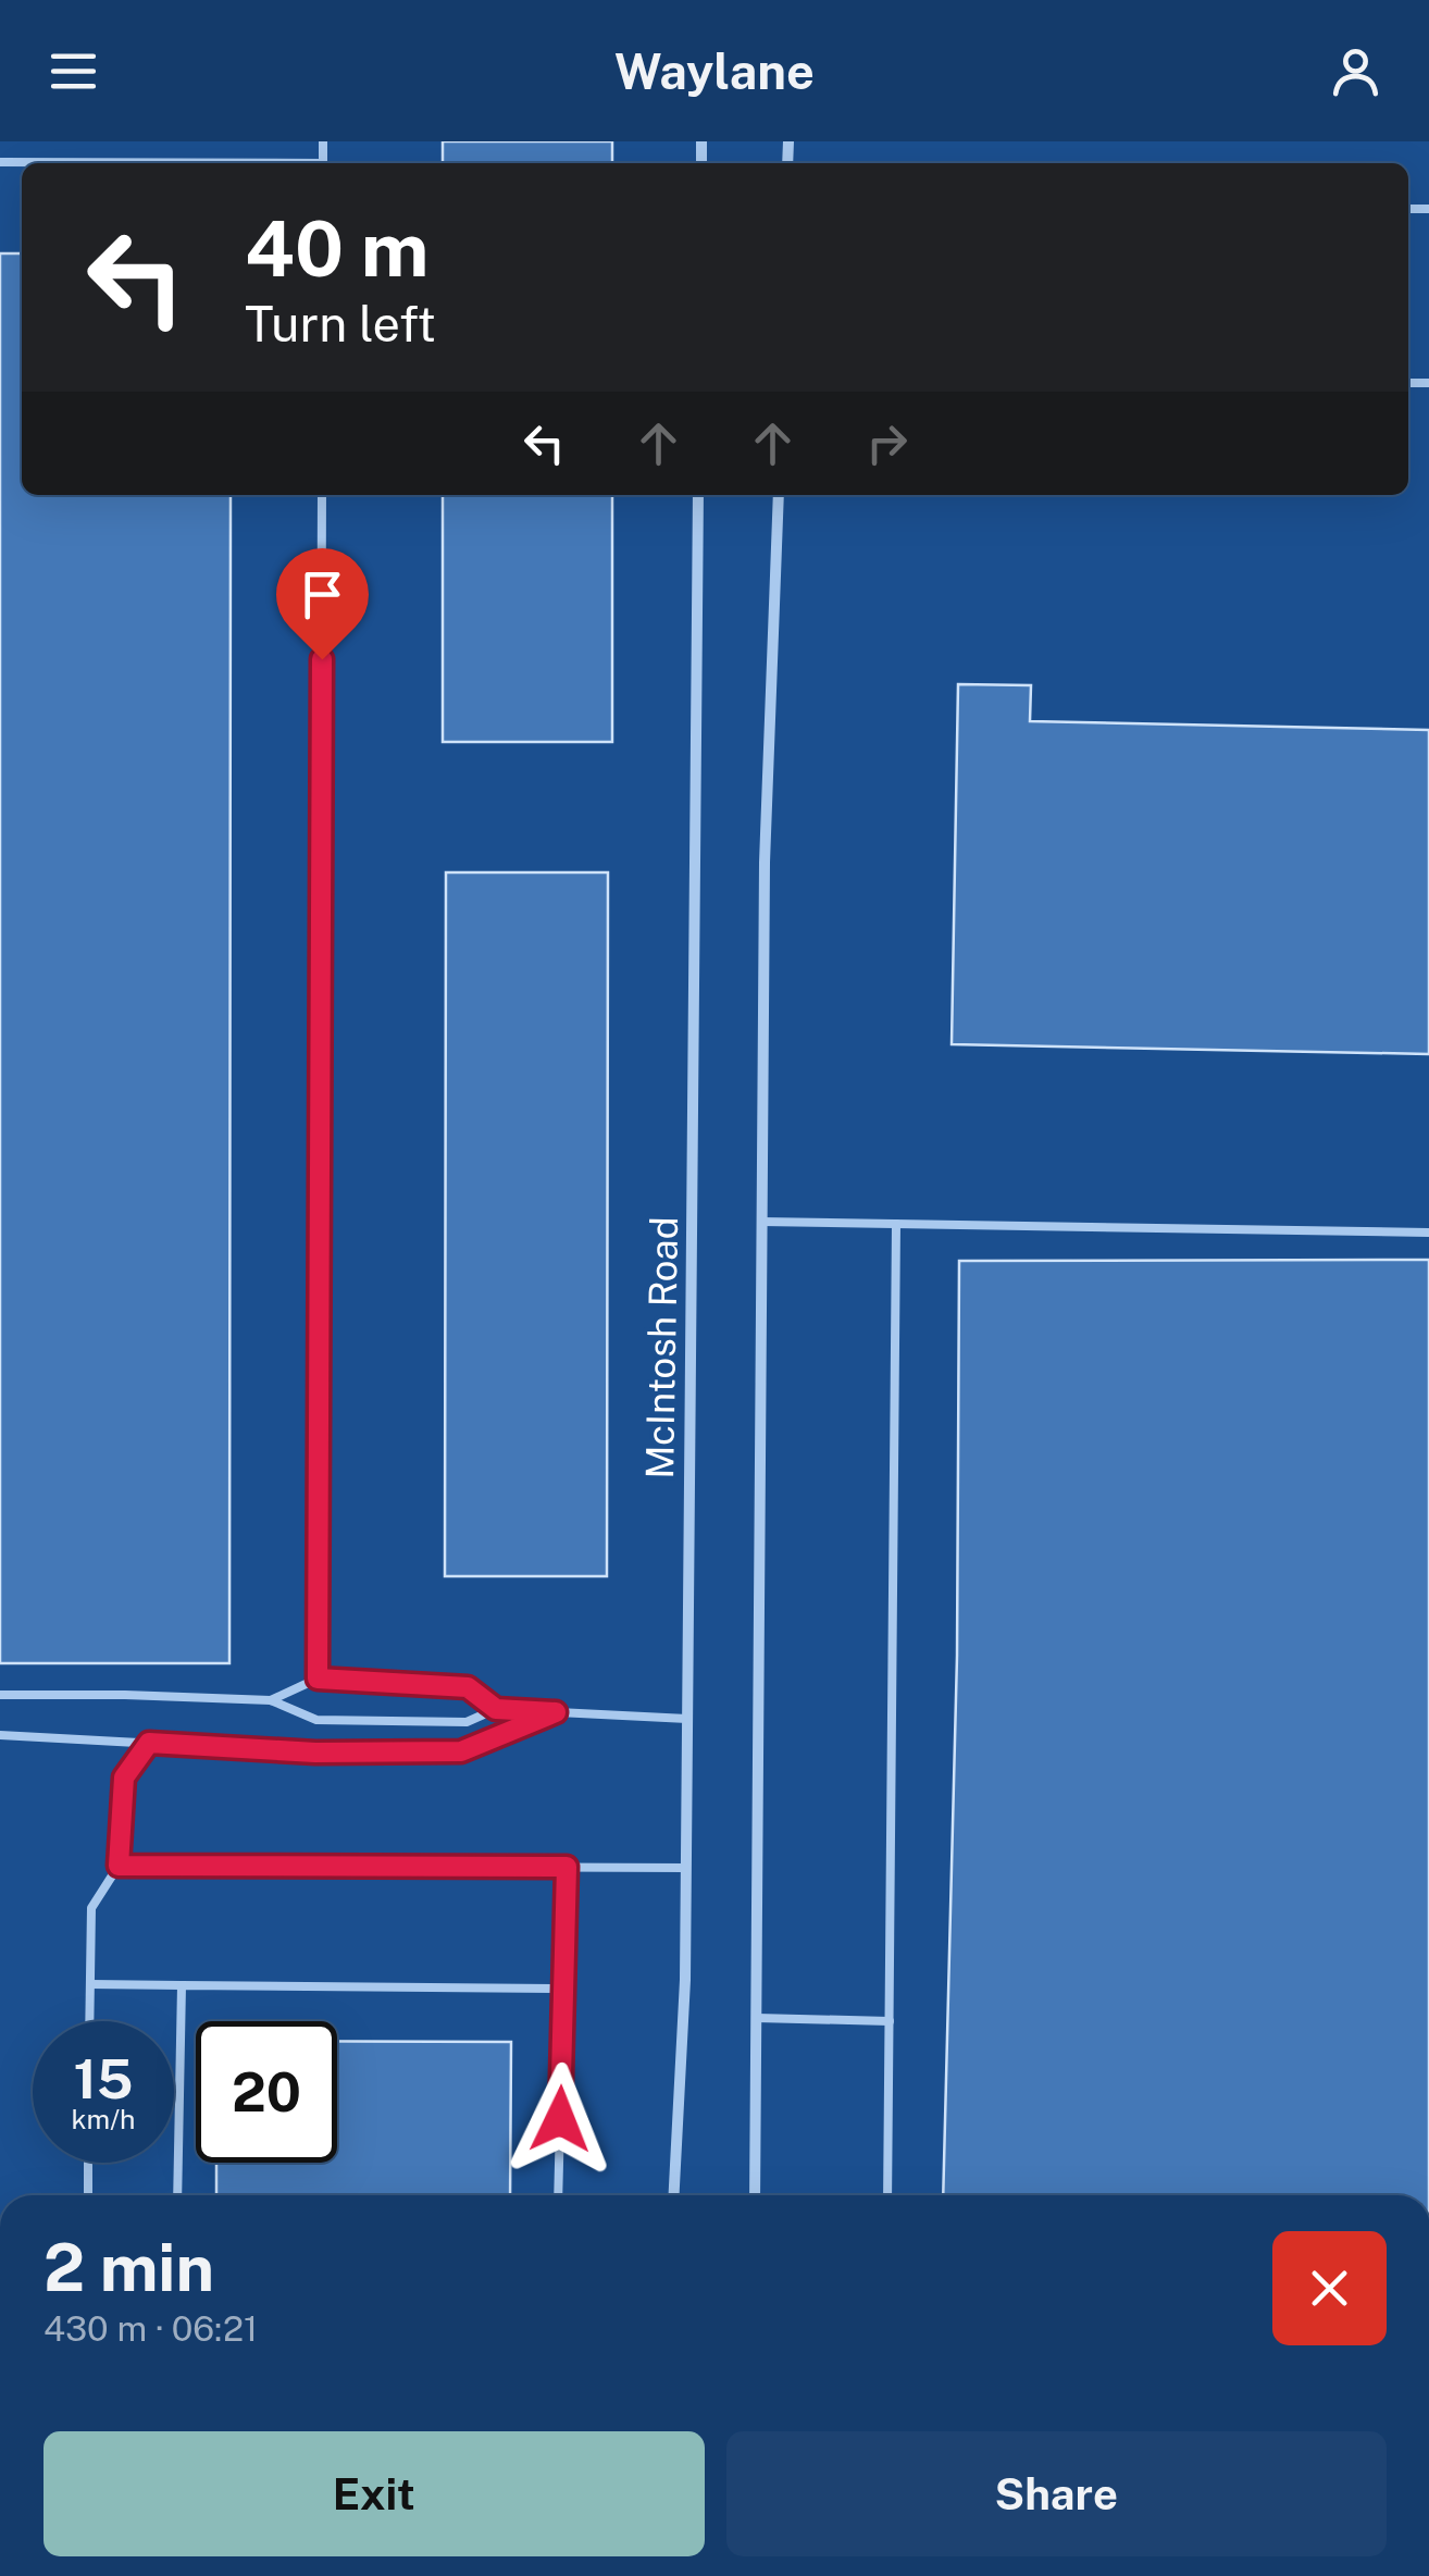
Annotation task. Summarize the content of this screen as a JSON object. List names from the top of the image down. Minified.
{"streets":{"street":["McIntosh Road"]},"page":{"header":"Waylane","turn":["40 m","Turn left"],"speed":"15 km/h","limit":"20","heading":["2 min","430 m · 06:21"],"buttons":["Exit","Share"]}}
